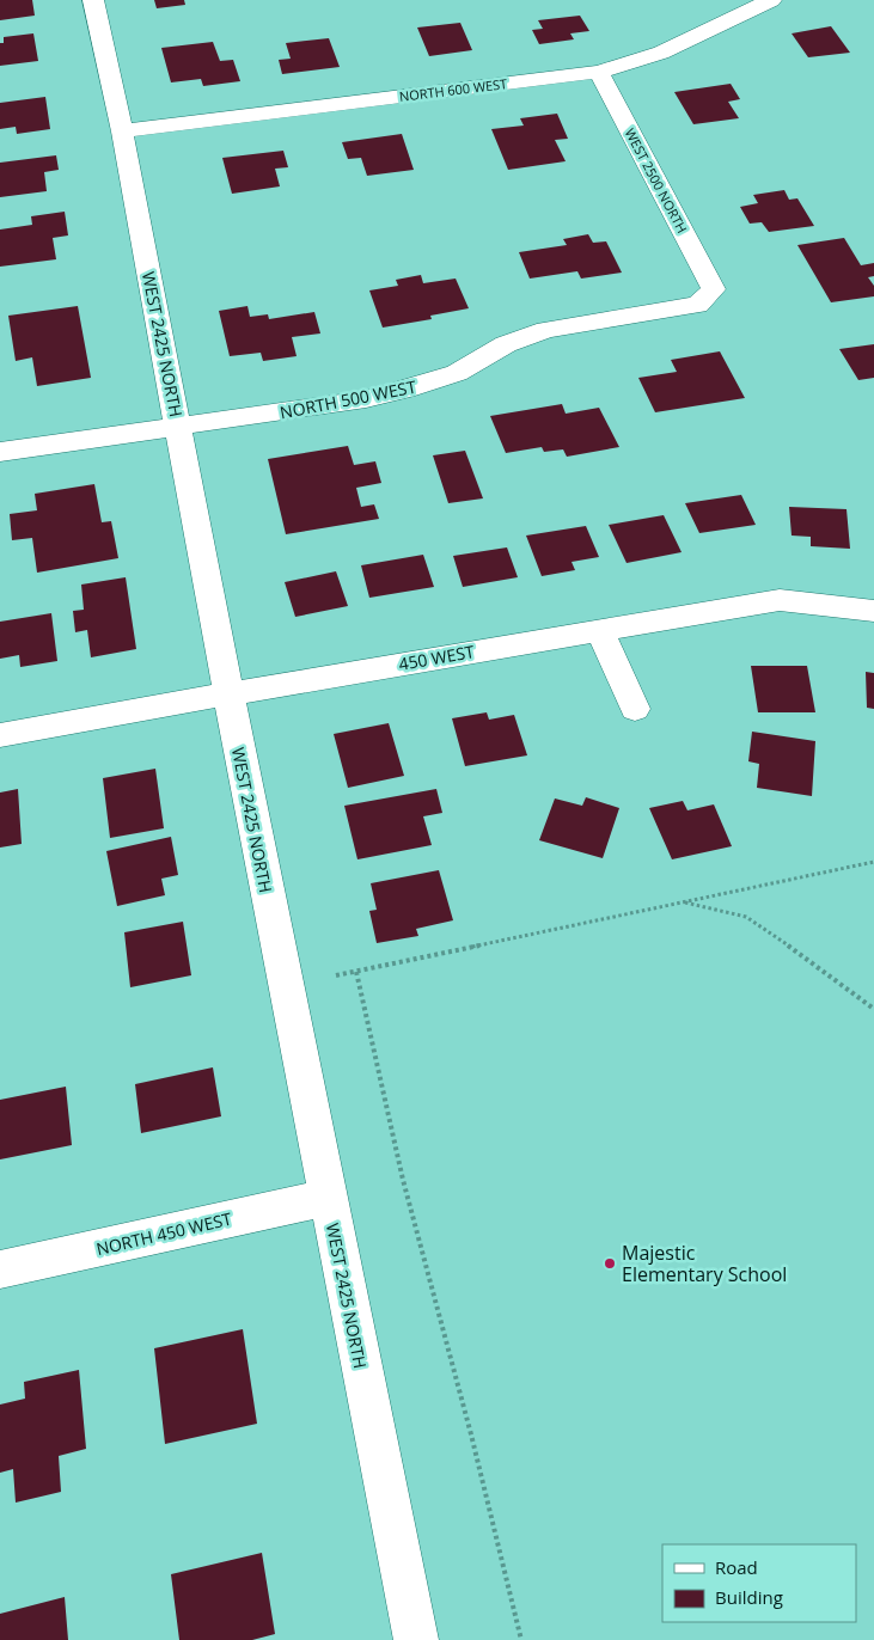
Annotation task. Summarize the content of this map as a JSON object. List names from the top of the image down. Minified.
{"streets":{"street":["NORTH 600 WEST","WEST 2500 NORTH","WEST 2425 NORTH","NORTH 500 WEST","450 WEST","NORTH 450 WEST"]},"crossings":[["NORTH 600 WEST","WEST 2500 NORTH"],["NORTH 600 WEST","WEST 2425 NORTH"],["WEST 2500 NORTH","NORTH 500 WEST"],["WEST 2425 NORTH","NORTH 500 WEST"],["WEST 2425 NORTH","450 WEST"],["WEST 2425 NORTH","NORTH 450 WEST"]],"places":["Majestic Elementary School"],"legend":["Road","Building"]}
